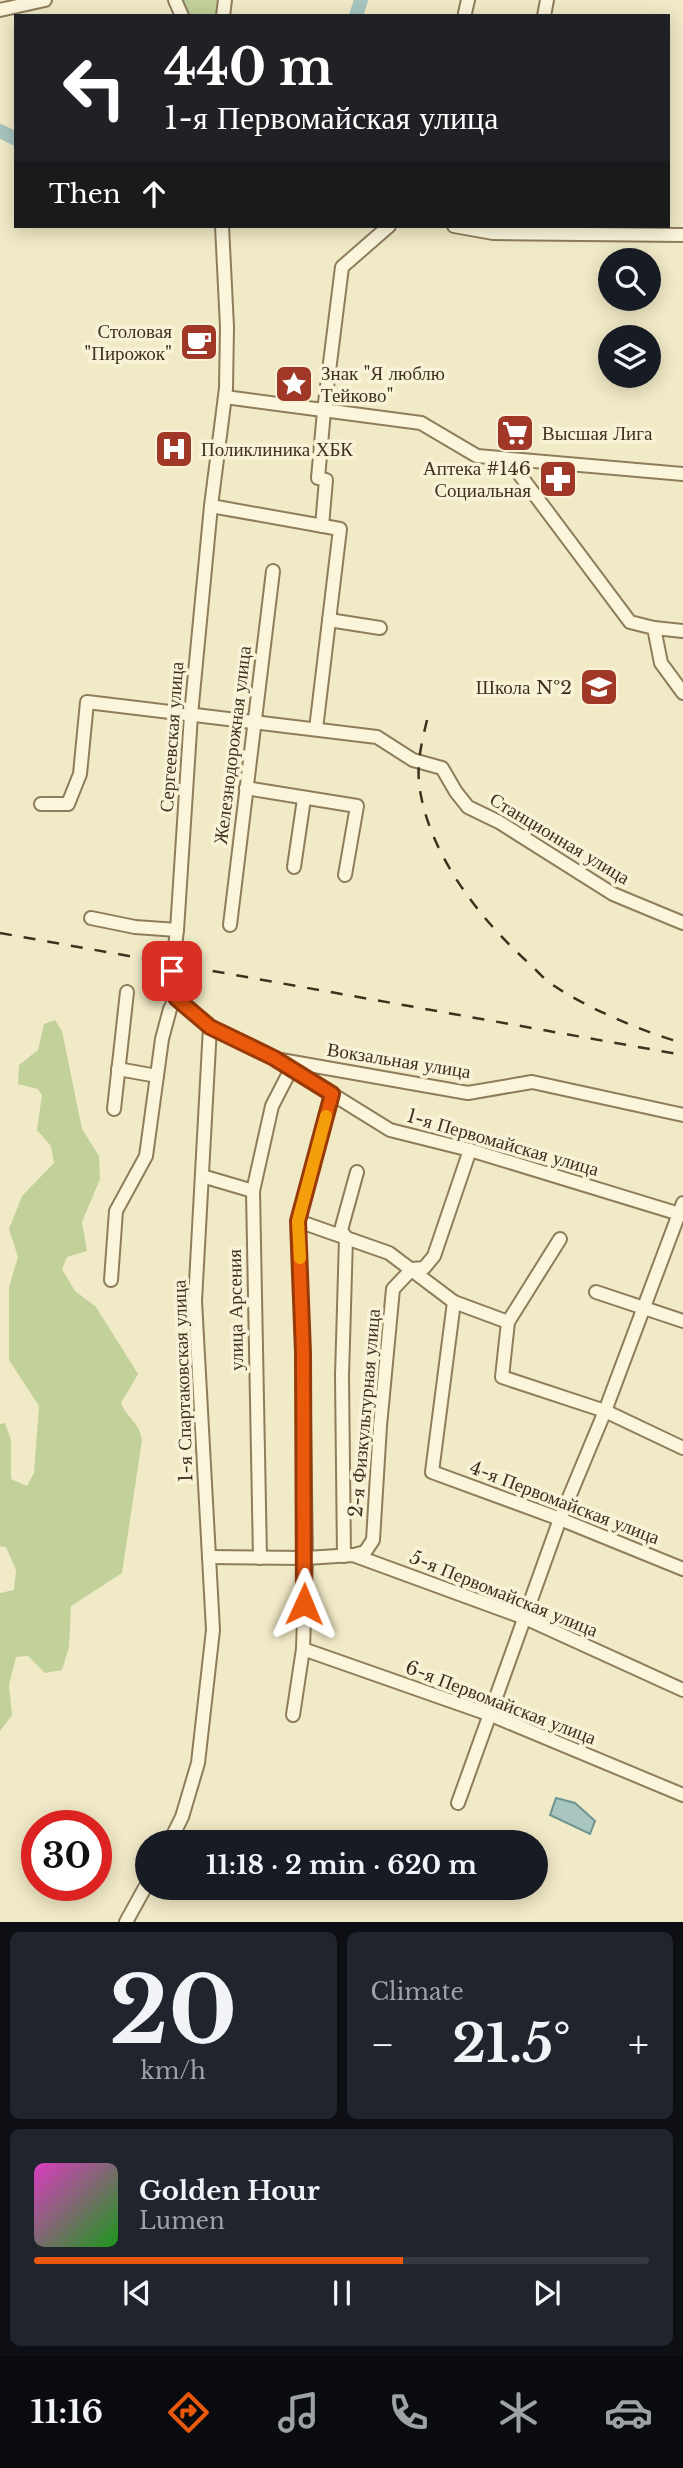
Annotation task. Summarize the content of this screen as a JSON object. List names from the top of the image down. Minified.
{"streets":{"street":["Сергеевская улица","Железнодорожная улица","Станционная улица","Вокзальная улица","1-я Первомайская улица","улица Арсения","1-я Спартаковская улица","2-я Физкультурная улица","4-я Первомайская улица","5-я Первомайская улица","6-я Первомайская улица"]},"crossings":[["Сергеевская улица","Станционная улица"],["Железнодорожная улица","Станционная улица"],["Вокзальная улица","1-я Первомайская улица"],["1-я Первомайская улица","улица Арсения"],["1-я Первомайская улица","1-я Спартаковская улица"],["1-я Первомайская улица","2-я Физкультурная улица"],["улица Арсения","5-я Первомайская улица"],["1-я Спартаковская улица","5-я Первомайская улица"],["2-я Физкультурная улица","5-я Первомайская улица"]],"places":{"cafe":["Столовая \"Пирожок\""],"place":["Знак \"Я люблю Тейково\""],"supermarket":["Высшая Лига"],"hospital":["Поликлиника ХБК"],"pharmacy":["Аптека #146 Социальная"],"school or university":["Школа №2"]},"page":{"turn":["440 m","1-я Первомайская улица"],"then":"Then","limit":"30","trip":"11:18 · 2 min · 620 m","tile":[["20","km/h"],"Climate"],"heat":["−","21.5°","+"],"song":["Golden Hour","Lumen"],"tabs":"11:16"}}
